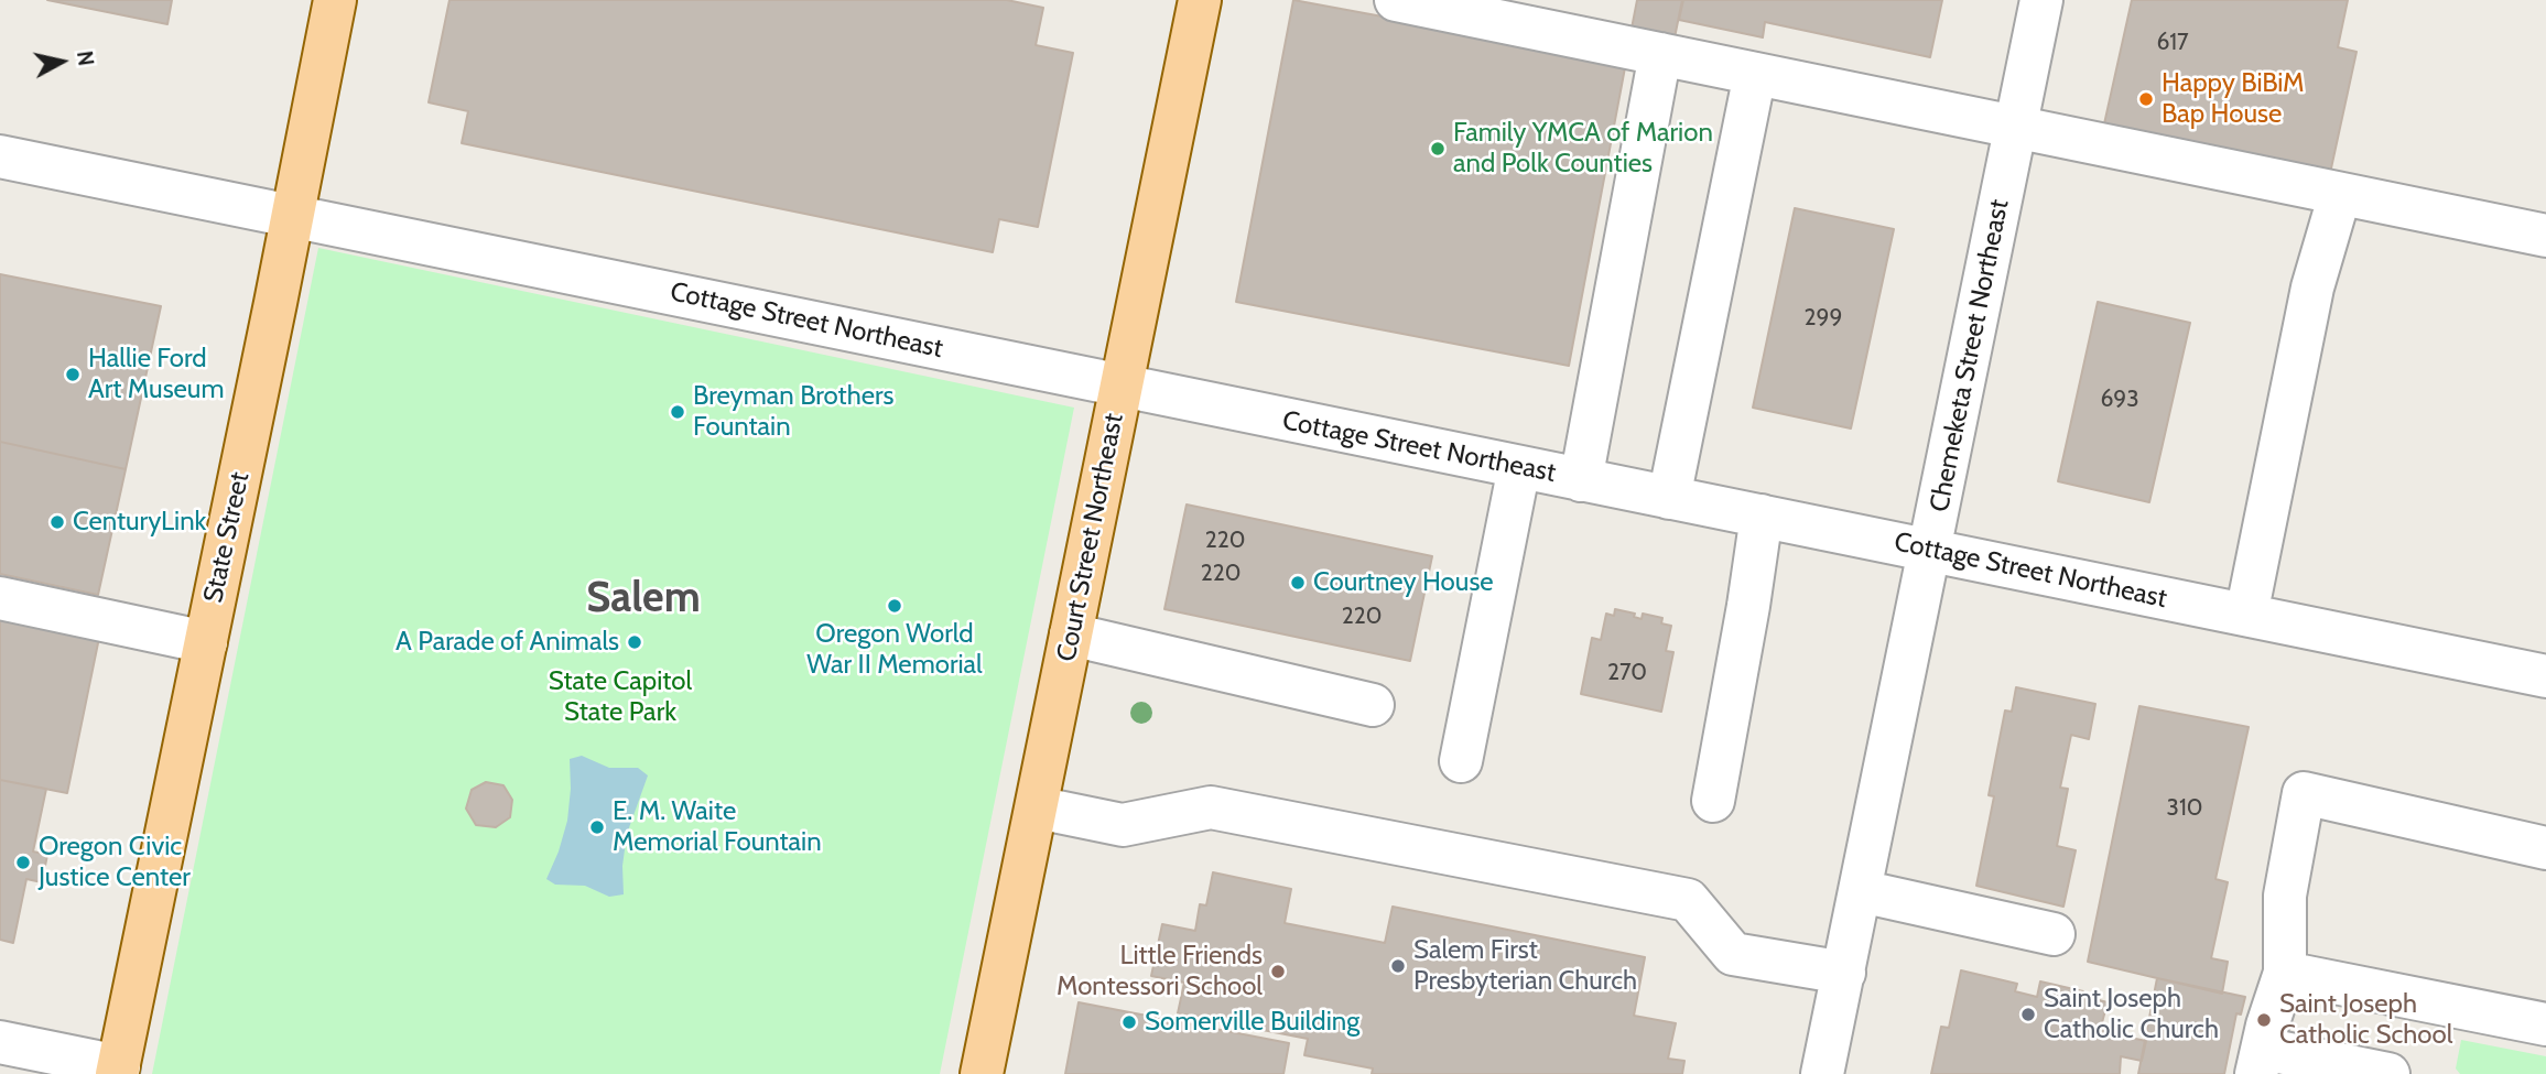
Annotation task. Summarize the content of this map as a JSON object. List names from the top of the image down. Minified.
{"streets":{"main road":["State Street","Court Street Northeast"],"street":["Cottage Street Northeast","Chemeketa Street Northeast"]},"crossings":[["Cottage Street Northeast","Chemeketa Street Northeast"],["Cottage Street Northeast","State Street"],["Cottage Street Northeast","Court Street Northeast"]],"districts":["Salem"],"parks":["State Capitol State Park"],"places":["Happy BiBiM Bap House","Family YMCA of Marion and Polk Counties","Hallie Ford Art Museum","Breyman Brothers Fountain","CenturyLink","Courtney House","Oregon World War II Memorial","A Parade of Animals","E. M. Waite Memorial Fountain","Oregon Civic Justice Center","Salem First Presbyterian Church","Little Friends Montessori School","Saint Joseph Catholic Church","Saint Joseph Catholic School","Somerville Building"],"house_numbers":["617","299","693","220","220","220","270","310"],"north":"right"}
